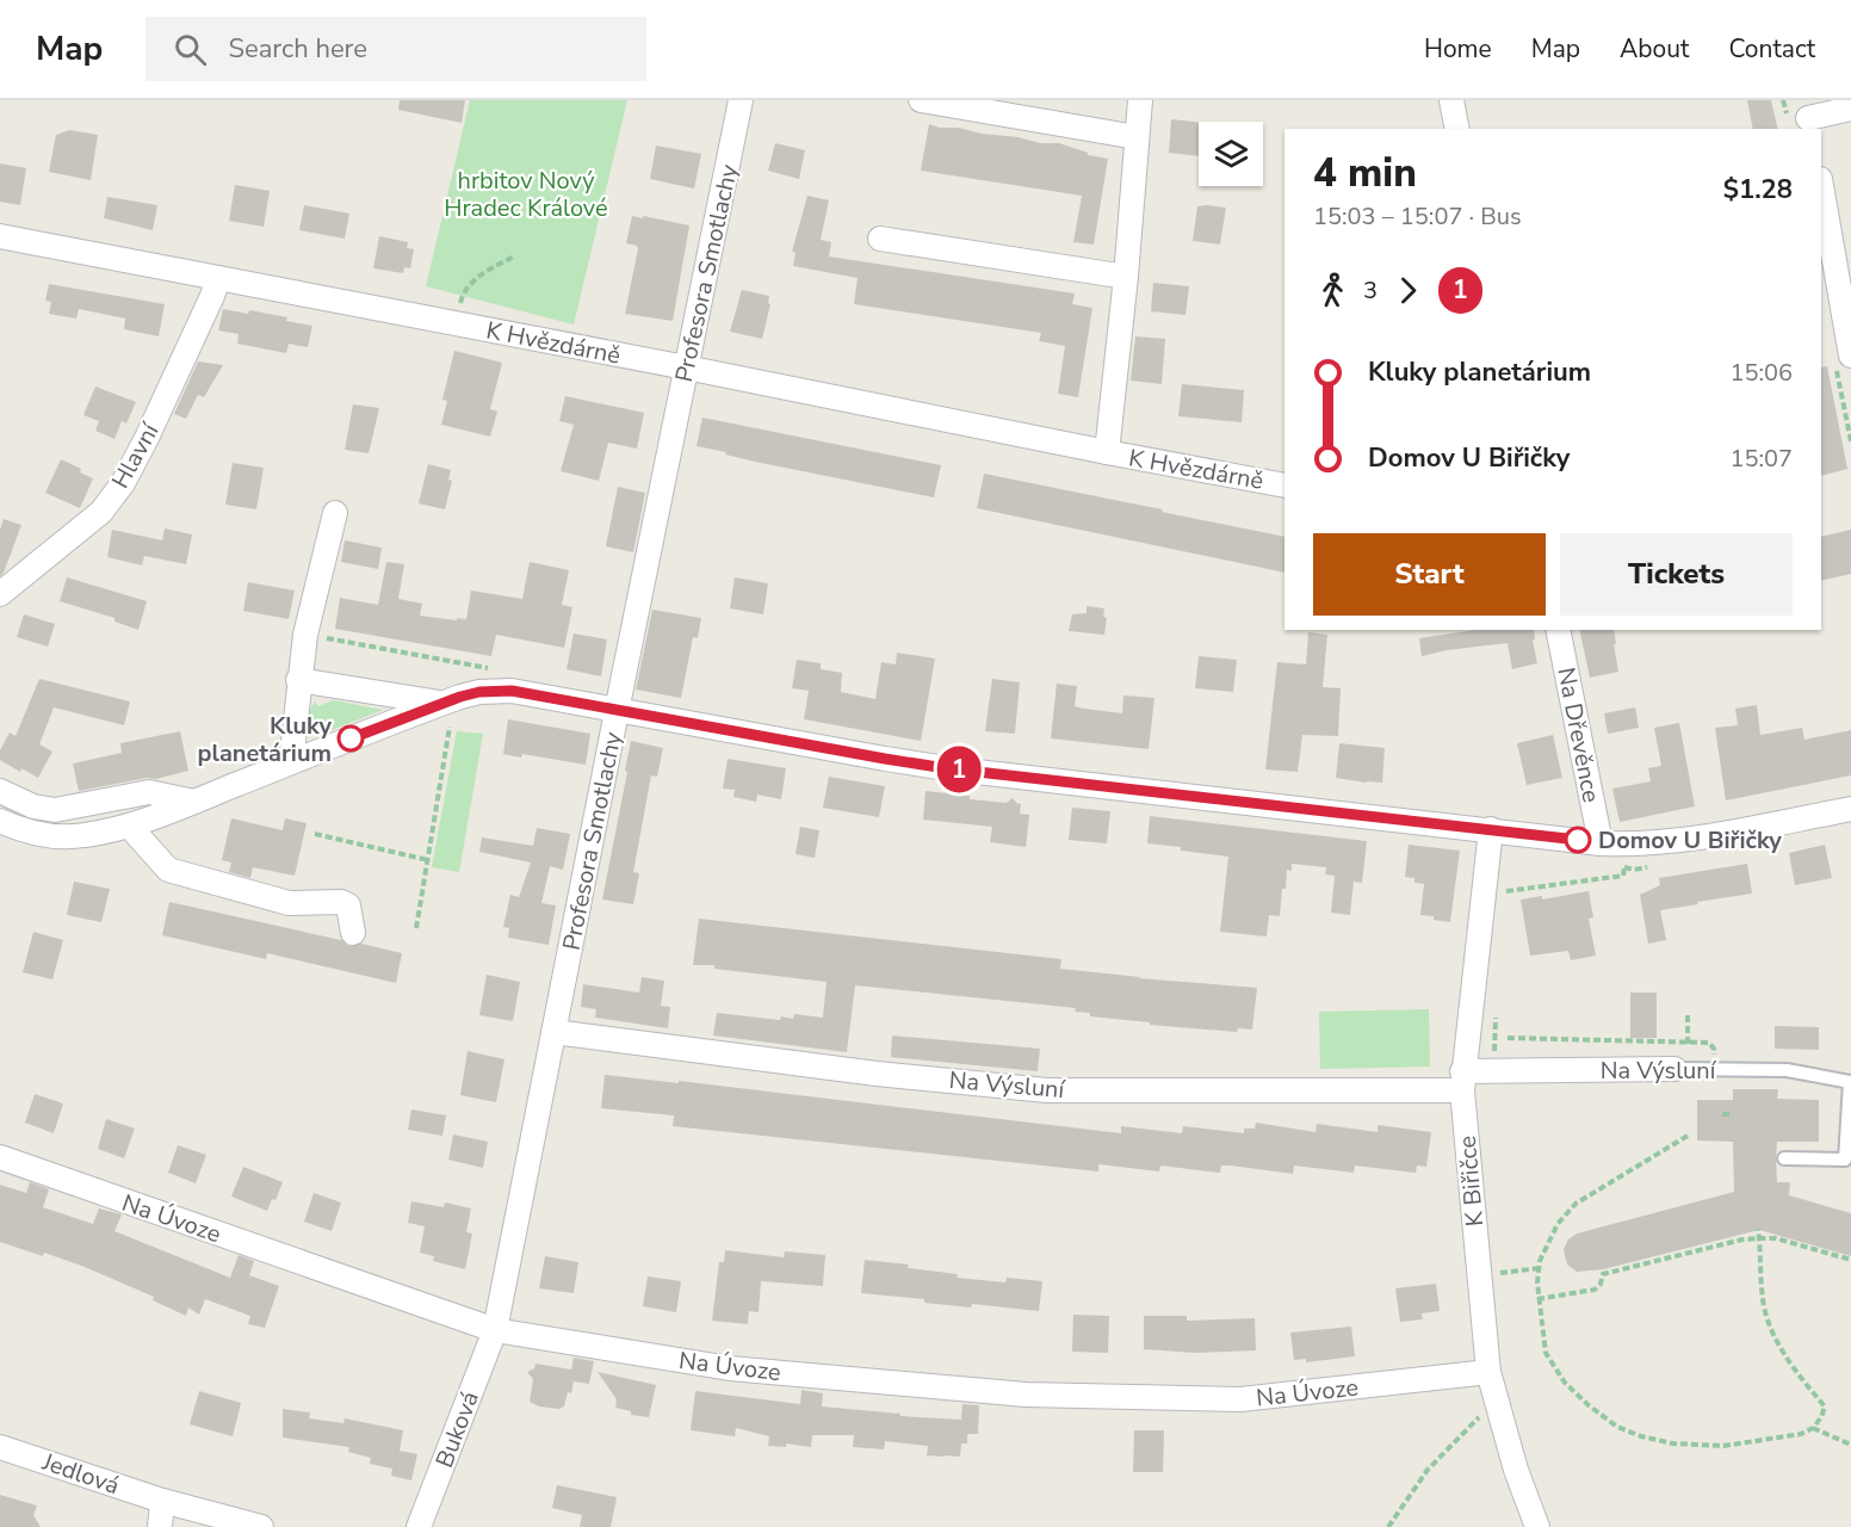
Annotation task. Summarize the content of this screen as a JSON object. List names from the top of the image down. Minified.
{"streets":{"street":["Profesora Smotlachy","K Hvězdárně","Hlavní","Na Dřevěnce","Na Výsluní","K Biřičce","Na Úvoze","Buková","Jedlová"]},"crossings":[["Profesora Smotlachy","K Hvězdárně"],["Profesora Smotlachy","Na Výsluní"],["Profesora Smotlachy","Na Úvoze"],["Profesora Smotlachy","Buková"],["K Hvězdárně","Hlavní"],["Na Výsluní","K Biřičce"],["K Biřičce","Na Úvoze"],["Na Úvoze","Buková"]],"parks":["hrbitov Nový Hradec Králové"],"places":["Kluky planetárium","Domov U Biřičky"],"lines":["bus line 1"],"page":{"header":"Map","search":"Search here","nav":["Home","Map","About","Contact"],"on_map":"1","heading":["4 min","15:03 – 15:07 · Bus","$1.28"],"legs":["3","1"],"list":[{"name":"Kluky planetárium","value":"15:06"},{"name":"Domov U Biřičky","value":"15:07"}],"buttons":["Start","Tickets"]}}
